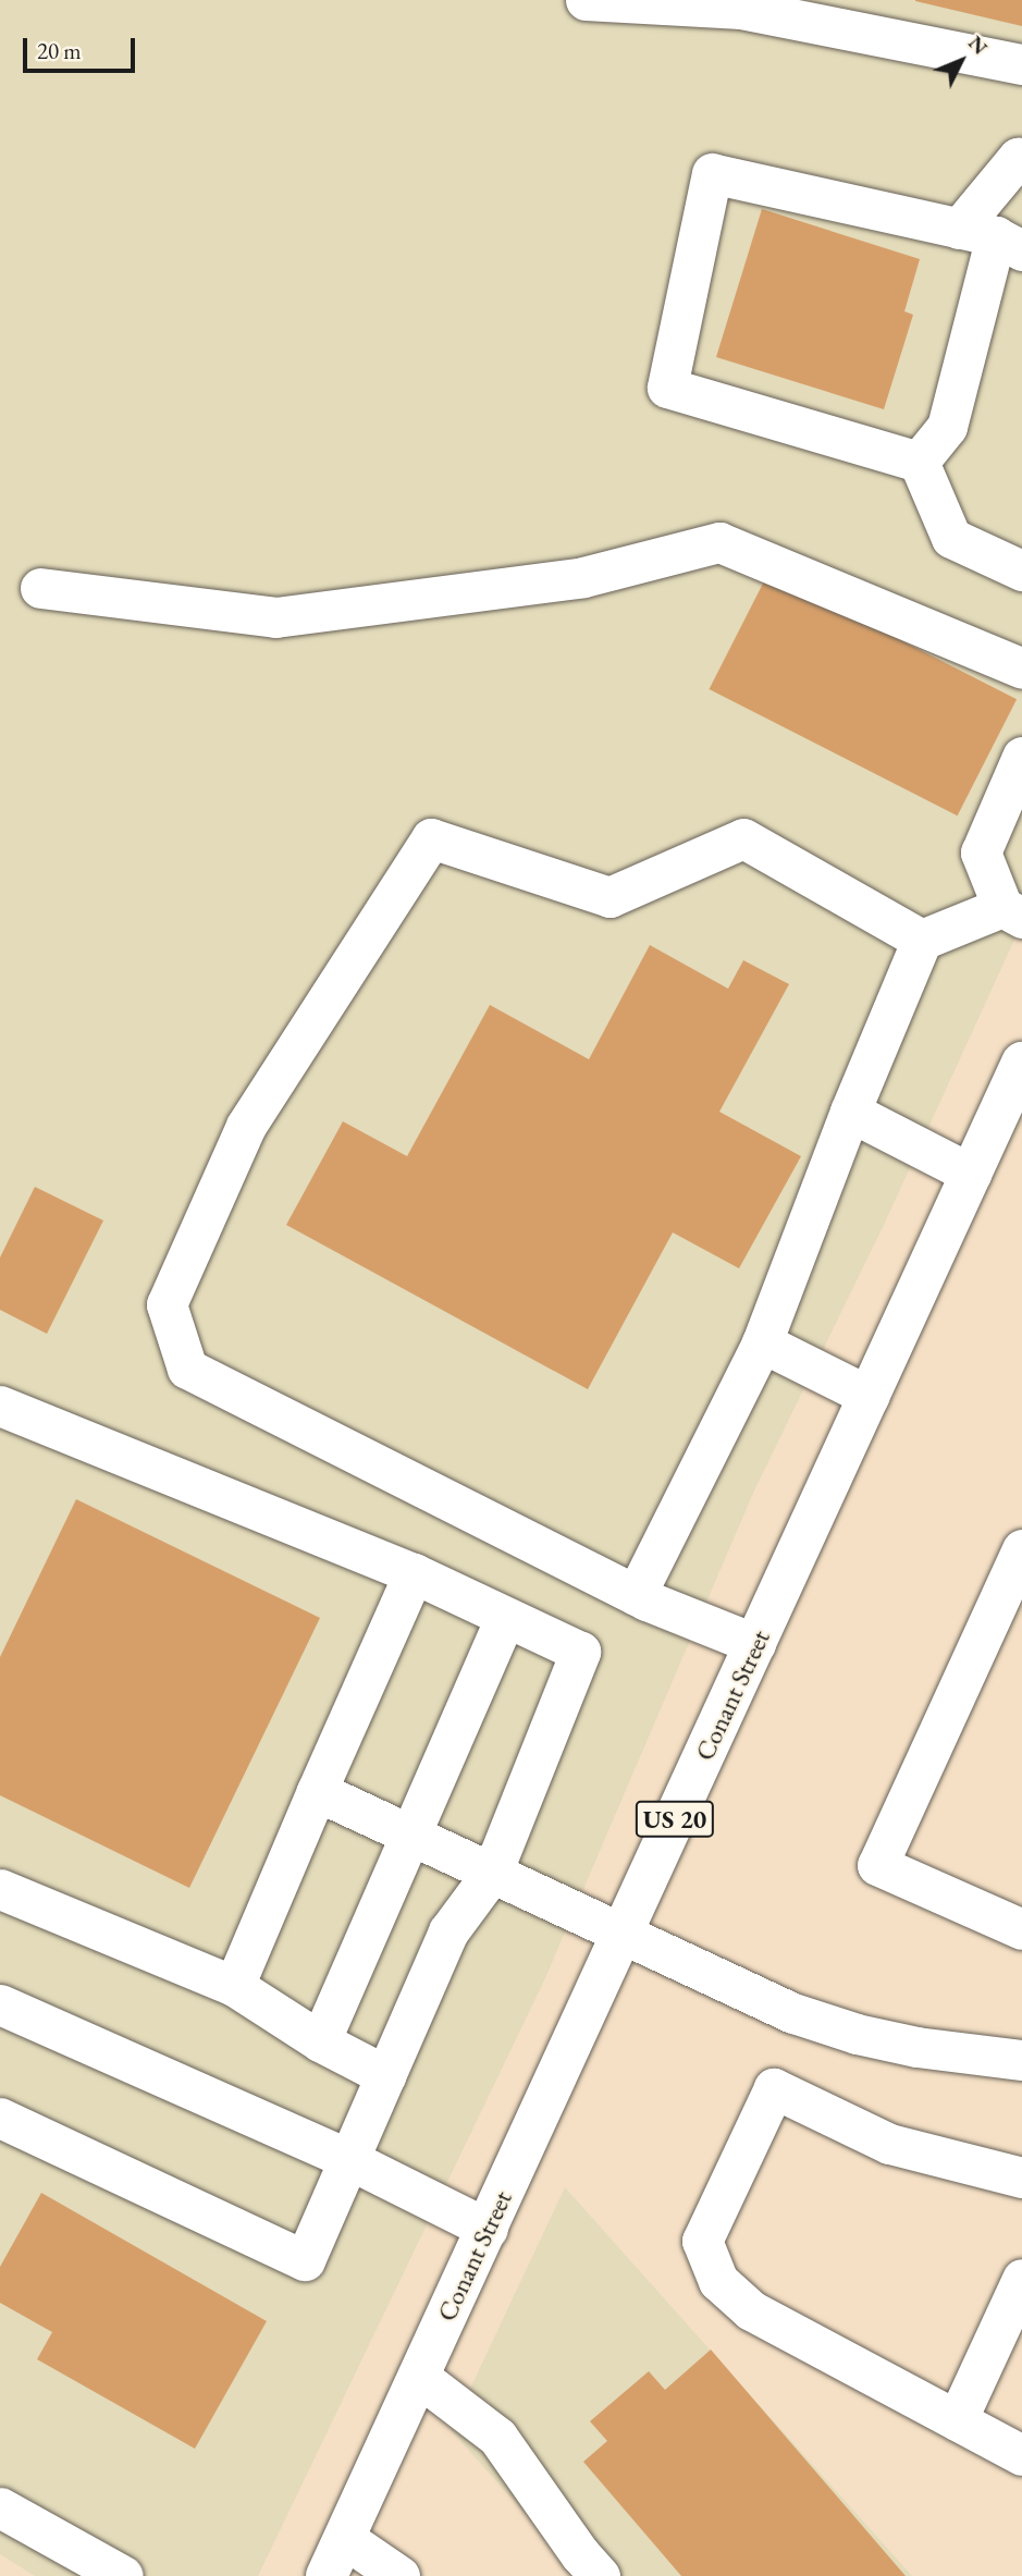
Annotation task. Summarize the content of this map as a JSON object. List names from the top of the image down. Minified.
{"streets":{"main road":["Conant Street","US 20"]},"scale_bar":"20 m","north":"top right"}
